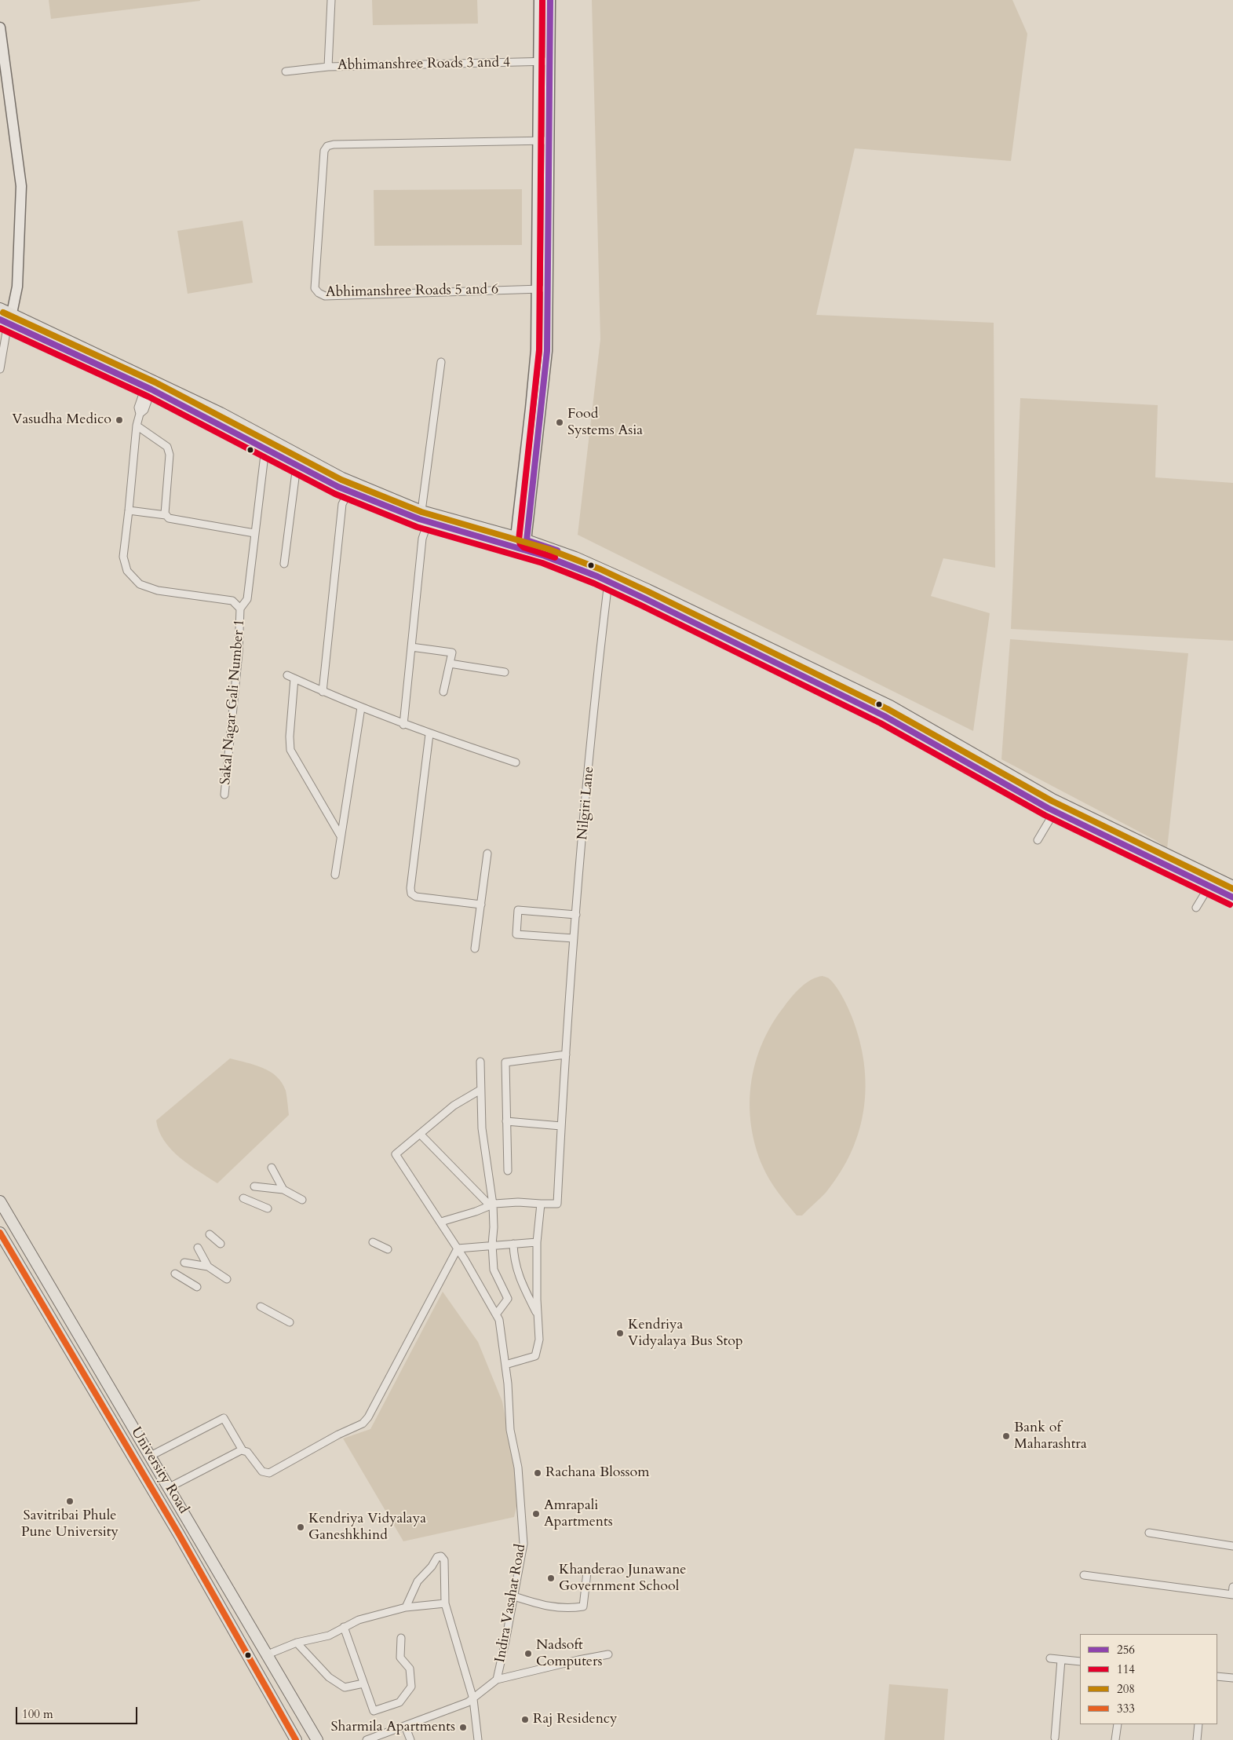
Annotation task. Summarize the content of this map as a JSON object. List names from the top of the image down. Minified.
{"streets":{"main road":["University Road"],"street":["Abhimanshree Roads 3 and 4","Abhimanshree Roads 5 and 6","Sakal Nagar Gali Number 1","Nilgiri Lane","Indira Vasahat Road"]},"places":["Vasudha Medico","Food Systems Asia","Kendriya Vidyalaya Bus Stop","Bank of Maharashtra","Rachana Blossom","Savitribai Phule Pune University","Amrapali Apartments","Kendriya Vidyalaya Ganeshkhind","Khanderao Junawane Government School","Nadsoft Computers","Raj Residency","Sharmila Apartments"],"lines":["transit line 256","transit line 114","transit line 208","transit line 333"],"legend":["256","114","208","333"],"scale_bar":"100 m"}
